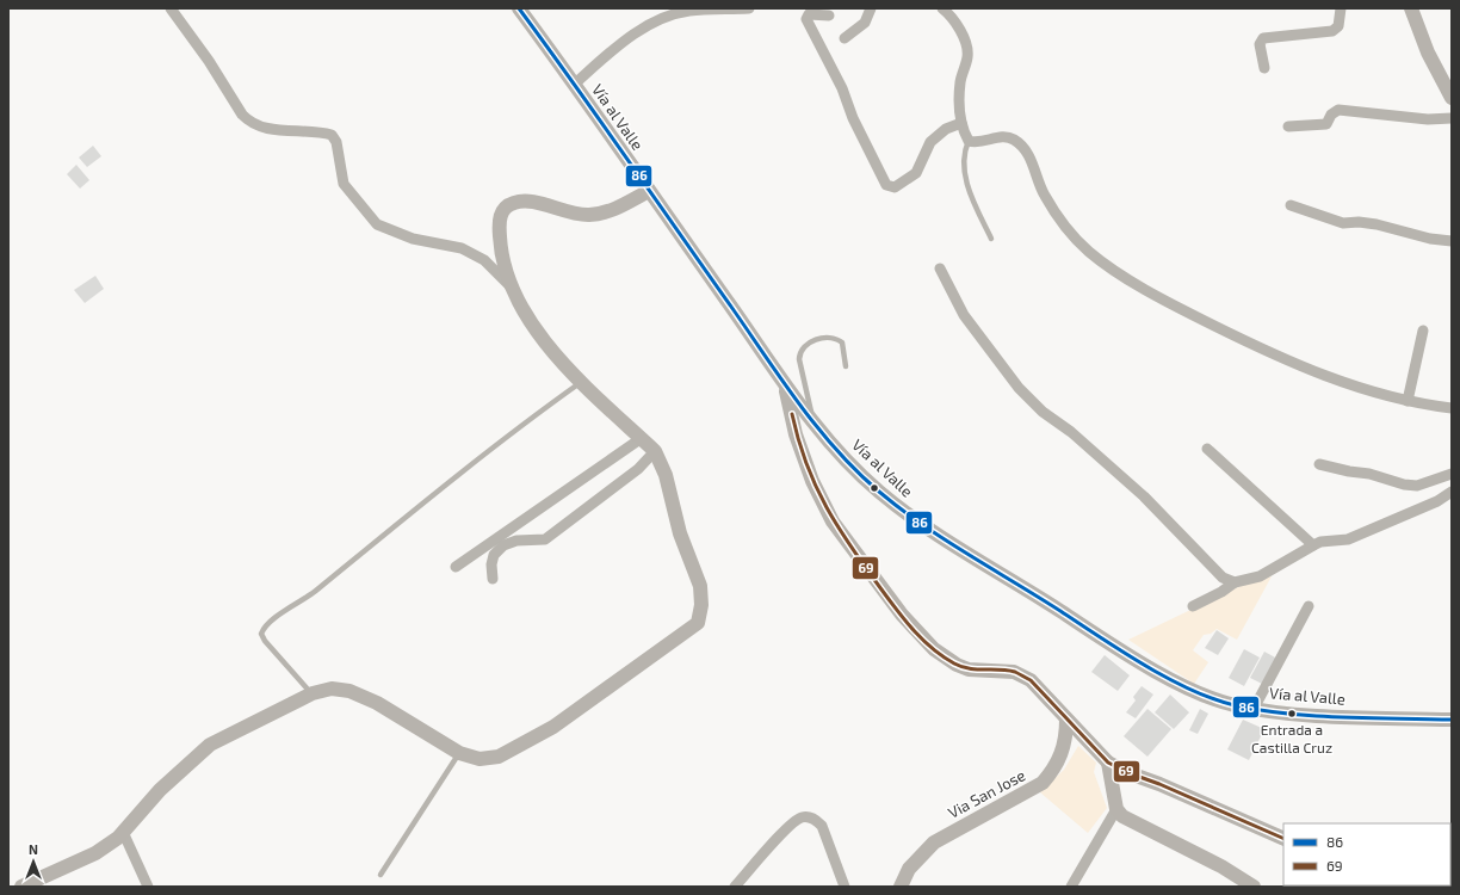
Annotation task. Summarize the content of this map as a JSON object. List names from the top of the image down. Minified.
{"streets":{"street":["Vía al Valle","Via San Jose"]},"places":["Entrada a Castilla Cruz"],"lines":["transit line 86","transit line 69"],"legend":["86","69"],"north":"top"}
